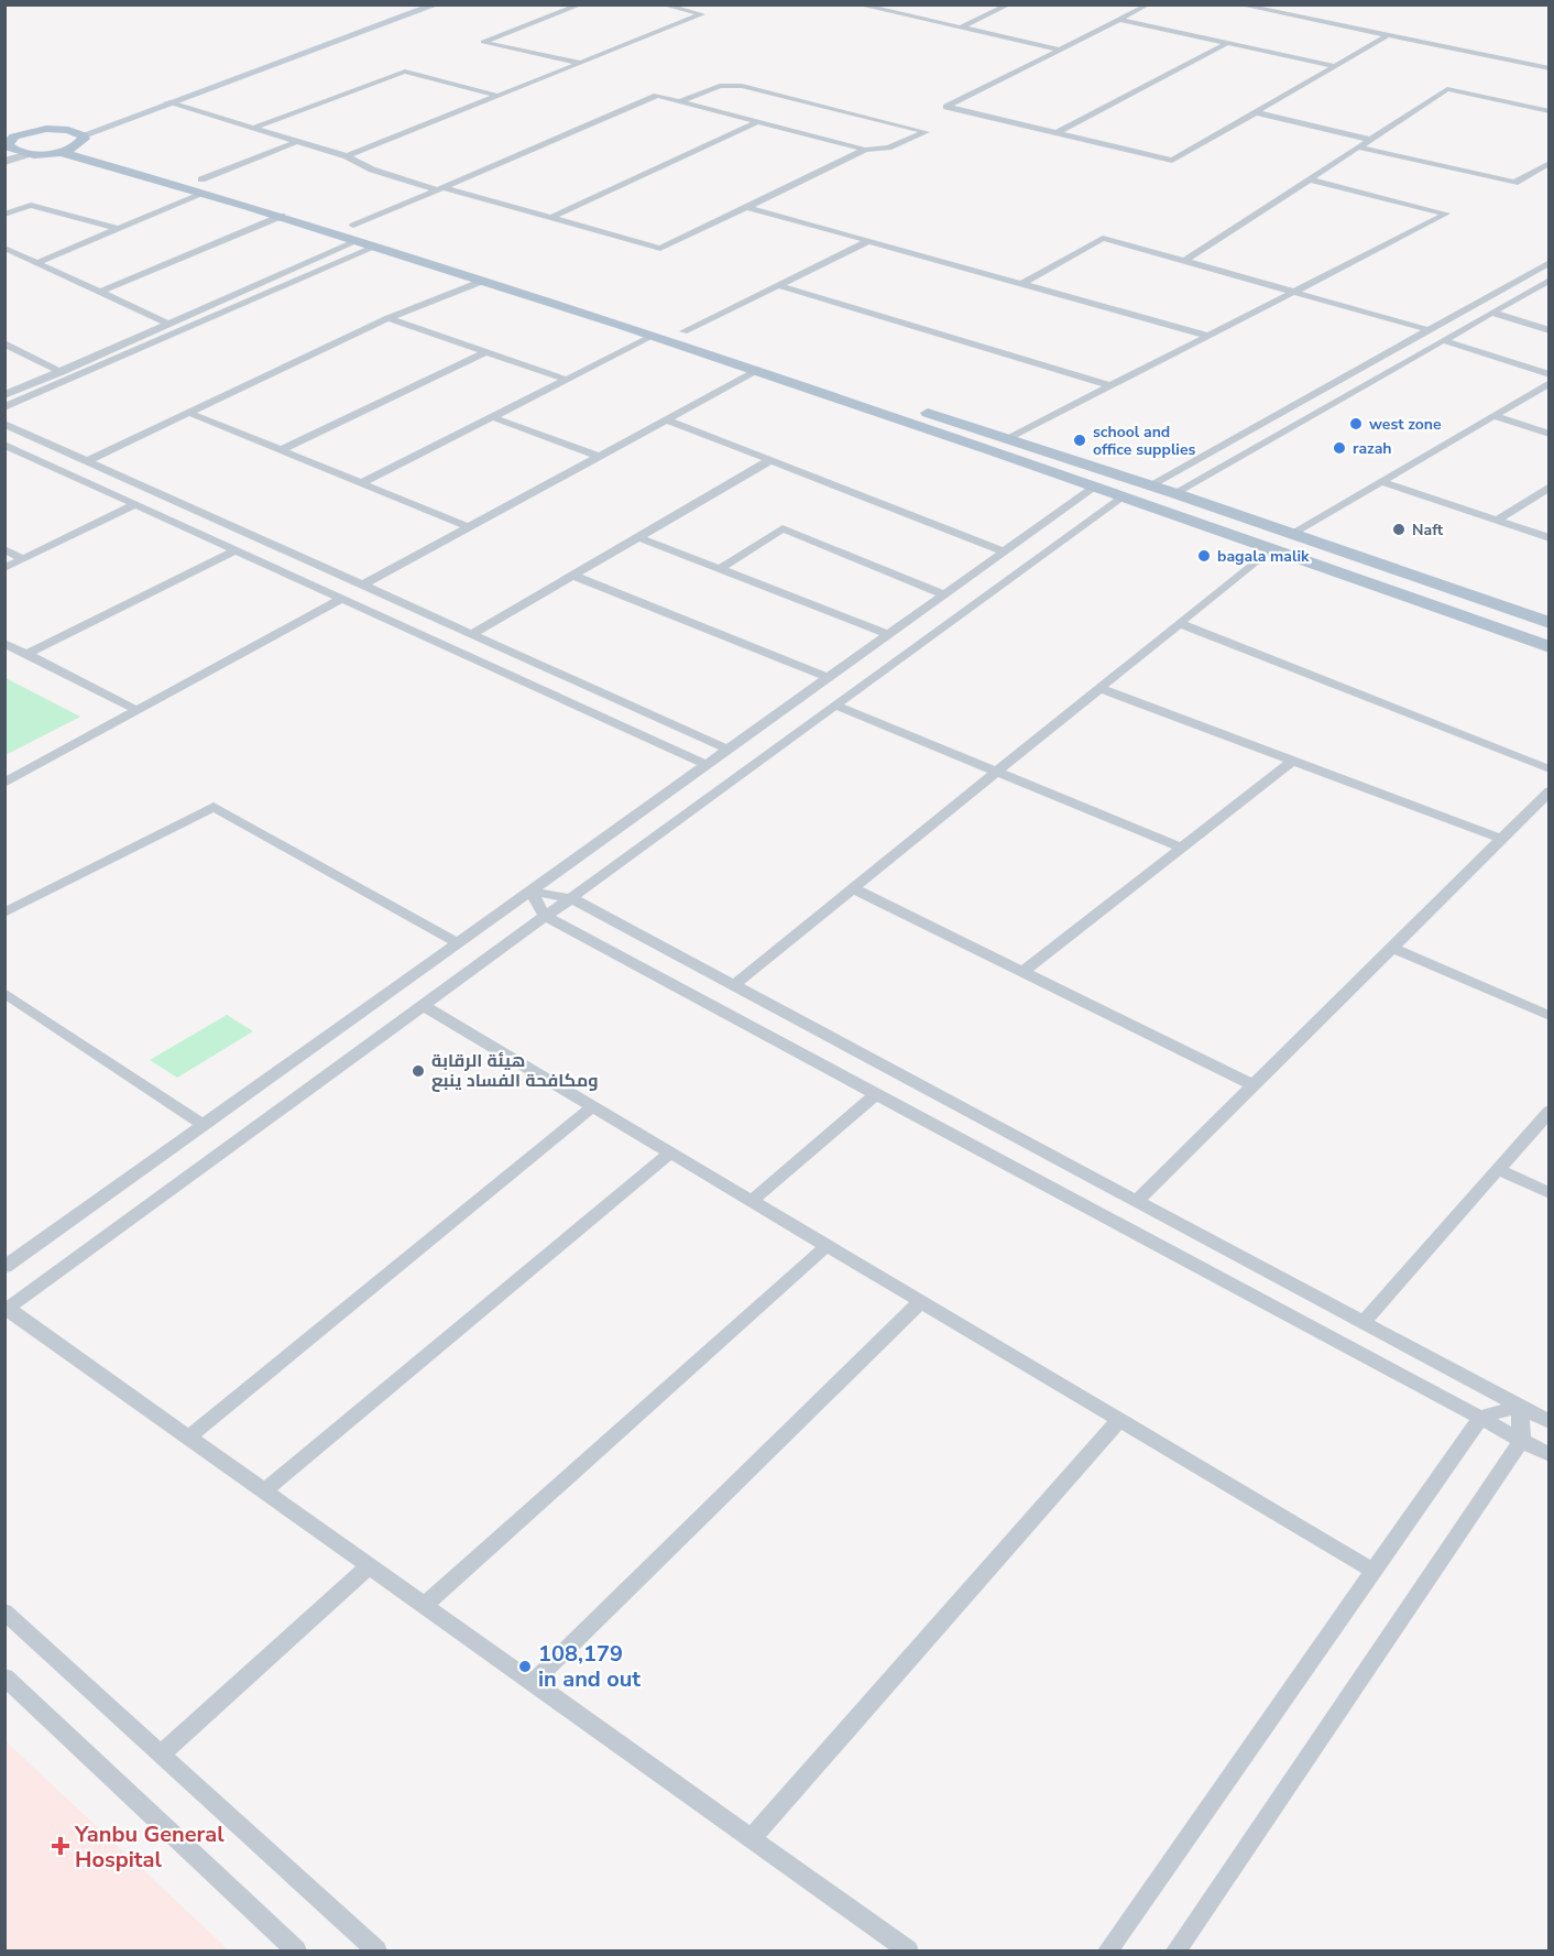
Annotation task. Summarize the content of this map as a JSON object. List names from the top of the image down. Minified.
{"places":{"other":["west zone","school and office supplies","razah","Naft","bagala malik","هيئة الرقابة ومكافحة الفساد ينبع","108,179 in and out"],"health":["Yanbu General Hospital"]}}
